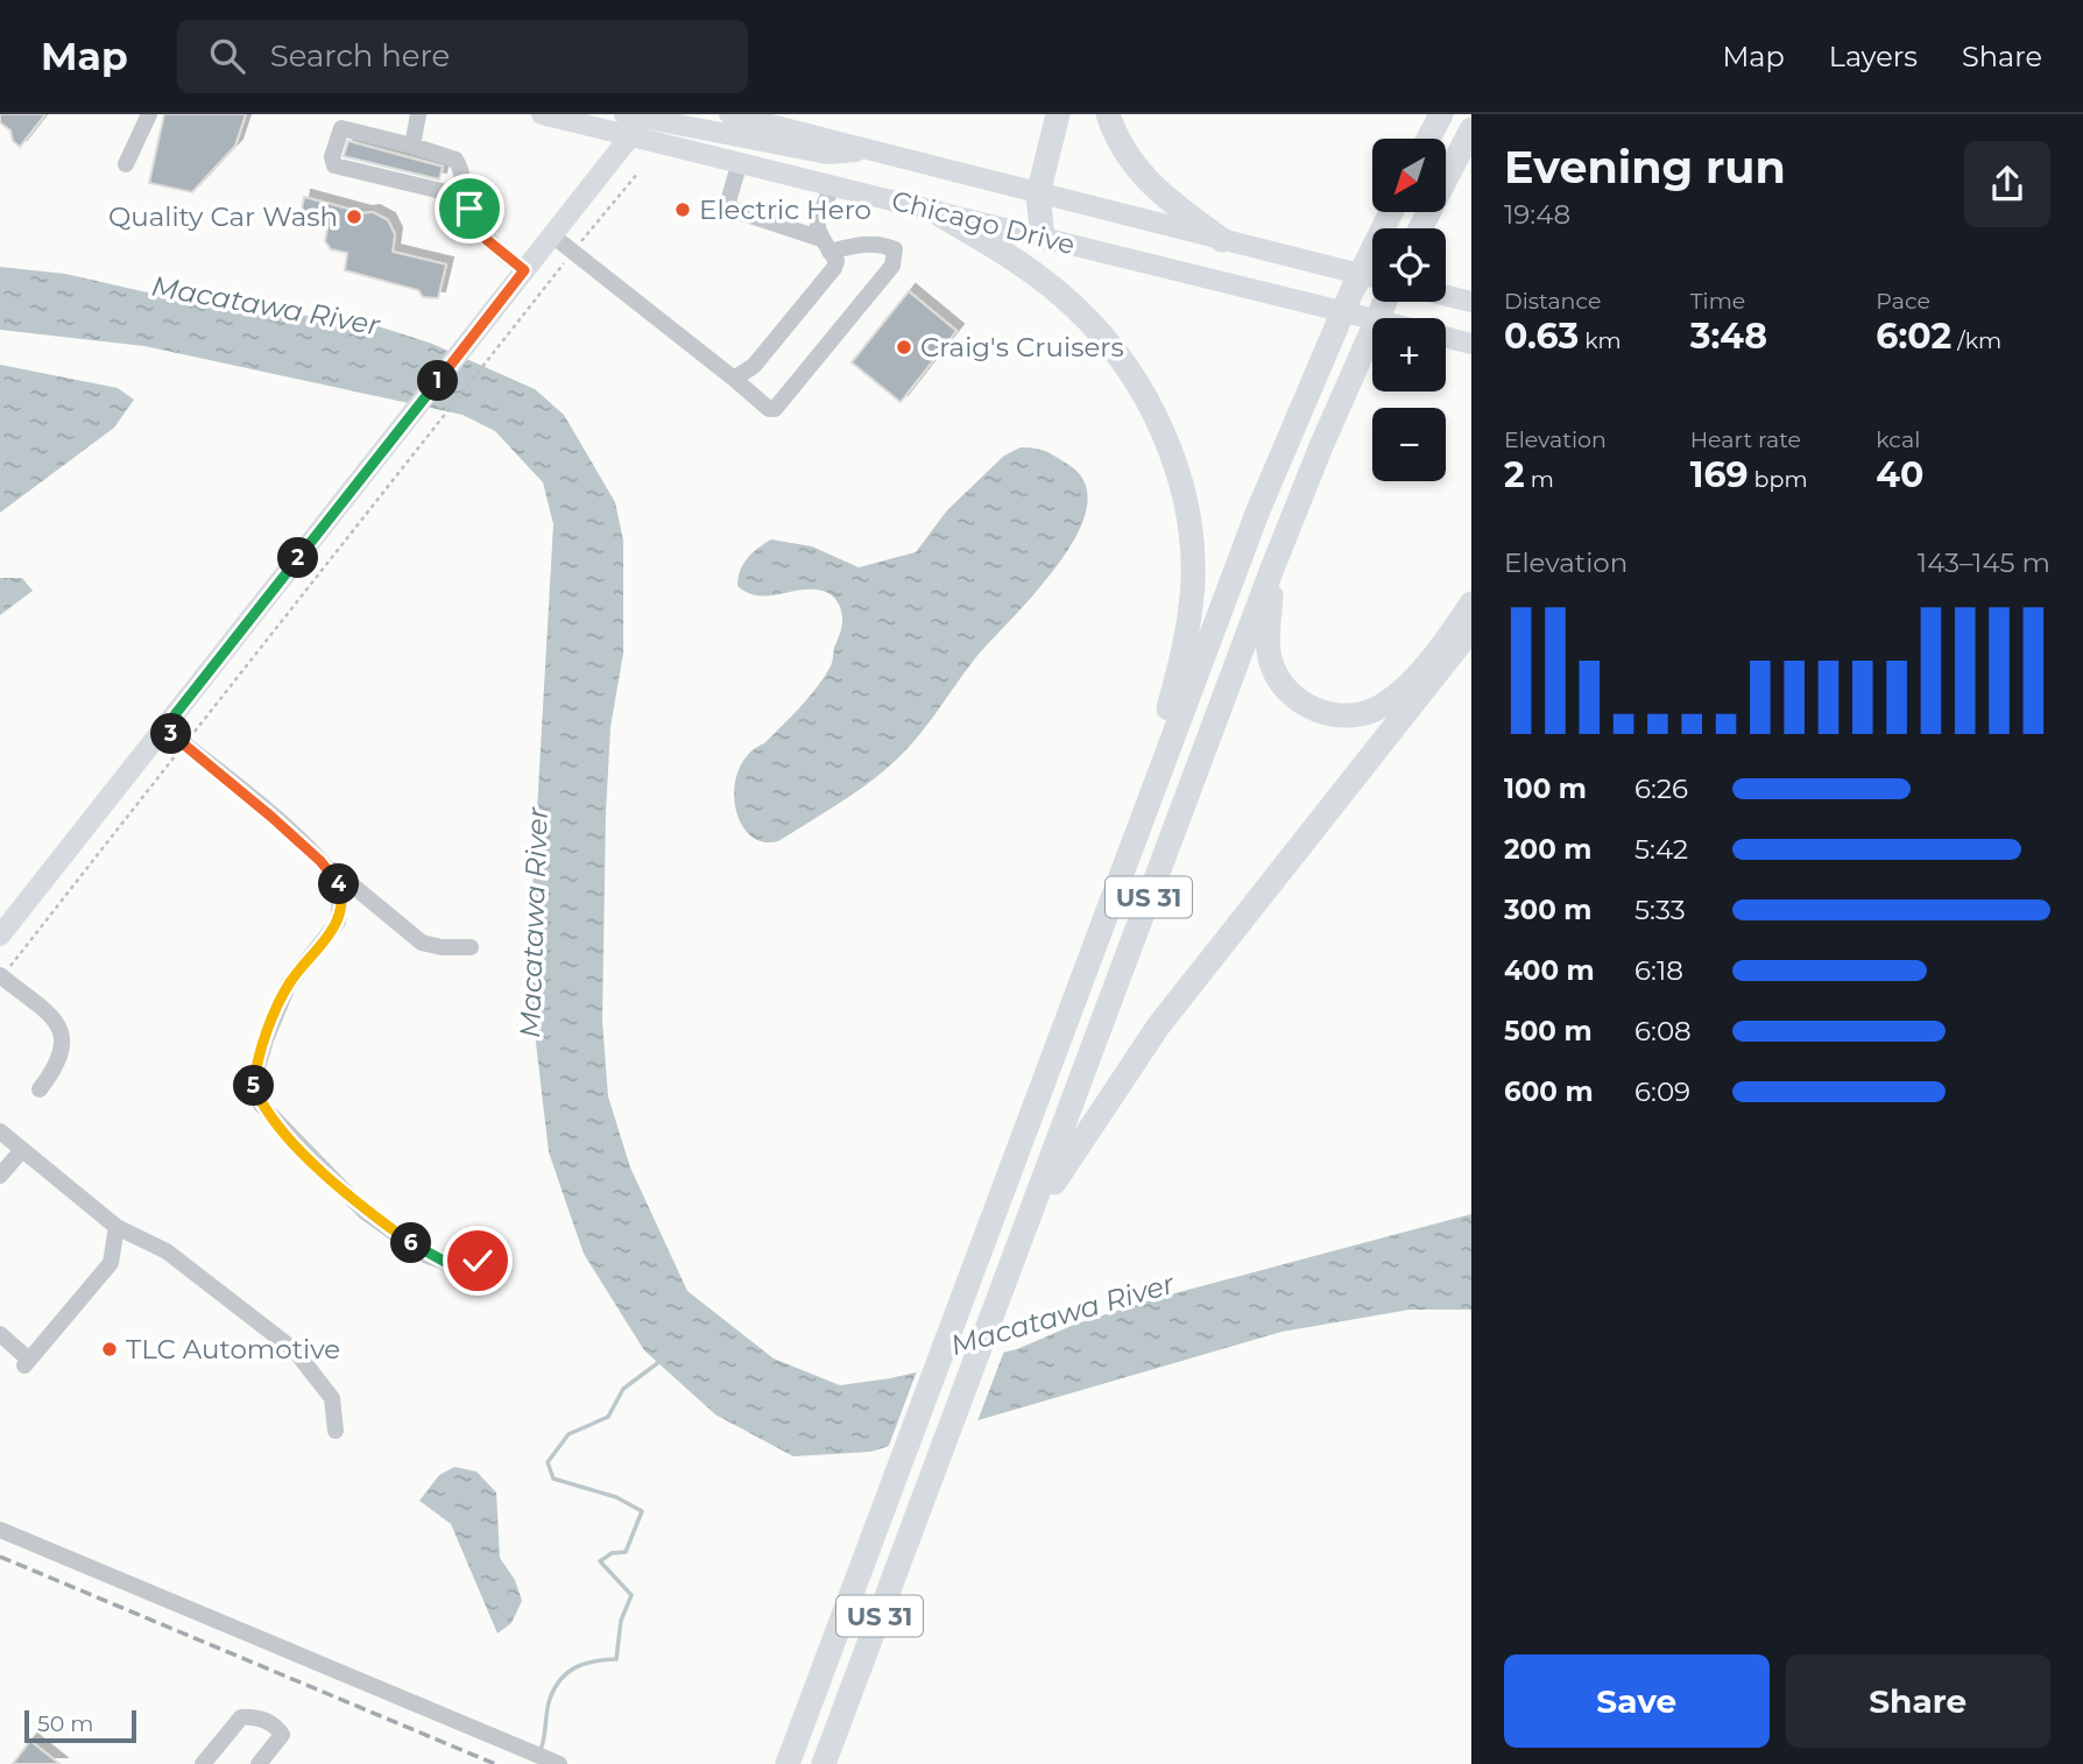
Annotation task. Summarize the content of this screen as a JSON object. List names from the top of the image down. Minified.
{"streets":{"highway":["US 31"],"main road":["Chicago Drive"]},"water":["Macatawa River"],"places":["Electric Hero","Quality Car Wash","Craig's Cruisers","TLC Automotive"],"scale_bar":"50 m","north":"bottom left","page":{"header":"Map","search":"Search here","nav":["Map","Layers","Share"],"heading":["Evening run","19:48"],"map_buttons":["+","−"],"stats":[["Distance","0.63 km"],["Time","3:48"],["Pace","6:02 /km"],["Elevation","2 m"],["Heart rate","169 bpm"],["kcal","40"]],"pins":["1","2","3","4","5","6"],"chart":["Elevation","143–145 m"],"list":[{"name":"100 m","note":"6:26"},{"name":"200 m","note":"5:42"},{"name":"300 m","note":"5:33"},{"name":"400 m","note":"6:18"},{"name":"500 m","note":"6:08"},{"name":"600 m","note":"6:09"}],"buttons":["Save","Share"],"scale":"50 m"}}
